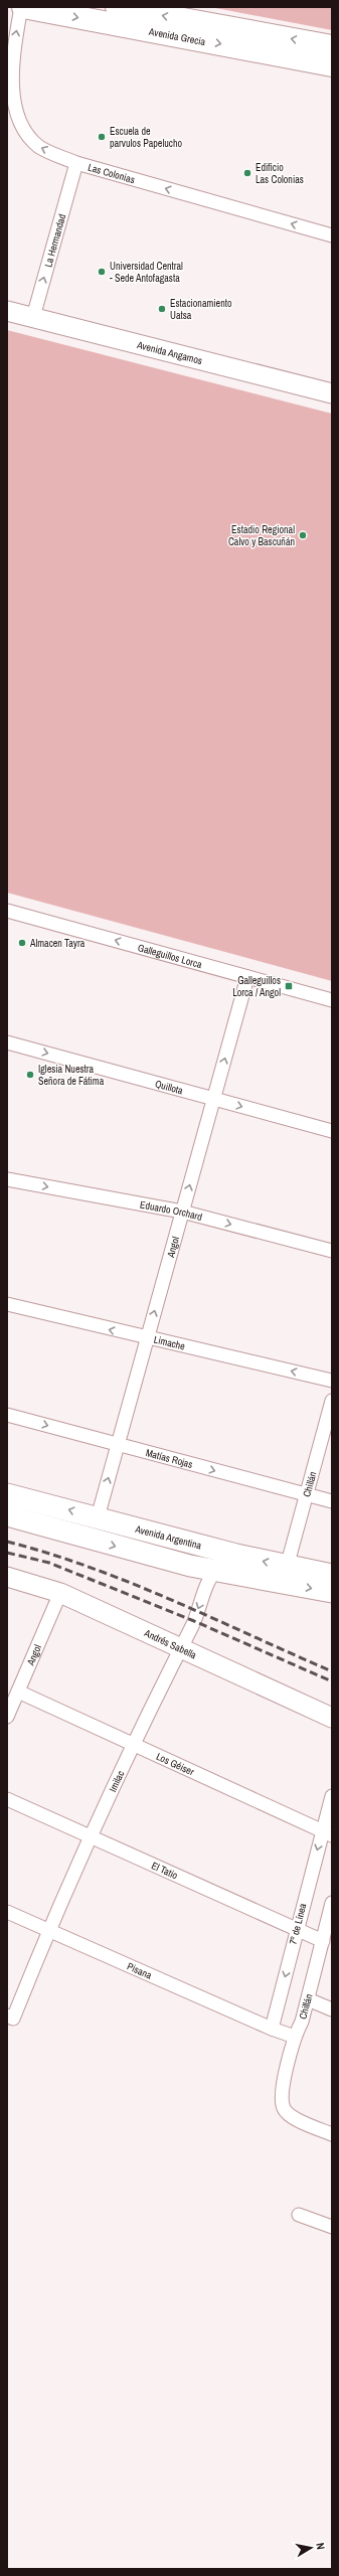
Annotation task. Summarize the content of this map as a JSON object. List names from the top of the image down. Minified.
{"streets":{"highway":["Avenida Grecia"],"main road":["Avenida Angamos","Avenida Argentina","Andrés Sabella"],"street":["Las Colonias","La Hermandad","Galleguillos Lorca","Quillota","Eduardo Orchard","Angol","Limache","Matías Rojas","Chillán","Los Géiser","Imilac","El Tatio","7º de Línea","Pisana"]},"crossings":[["Avenida Grecia","Las Colonias"],["Las Colonias","La Hermandad"],["La Hermandad","Avenida Angamos"],["Galleguillos Lorca","Angol"],["Quillota","Angol"],["Eduardo Orchard","Angol"],["Angol","Limache"],["Angol","Matías Rojas"],["Angol","Avenida Argentina"],["Angol","Andrés Sabella"],["Angol","Los Géiser"],["Matías Rojas","Chillán"],["Chillán","Avenida Argentina"],["Chillán","El Tatio"],["Andrés Sabella","Imilac"],["Los Géiser","Imilac"],["Los Géiser","7º de Línea"],["Imilac","El Tatio"],["Imilac","Pisana"],["El Tatio","7º de Línea"],["7º de Línea","Pisana"]],"one_way":["Las Colonias","La Hermandad","Galleguillos Lorca","Quillota","Eduardo Orchard","Angol","Limache","Matías Rojas","7º de Línea"],"places":{"other":["Escuela de parvulos Papelucho","Edificio Las Colonias","Universidad Central - Sede Antofagasta","Estacionamiento Uatsa","Estadio Regional Calvo y Bascuñán","Almacen Tayra","Iglesia Nuestra Señora de Fátima"],"transit":["Galleguillos Lorca / Angol"]},"north":"right"}
